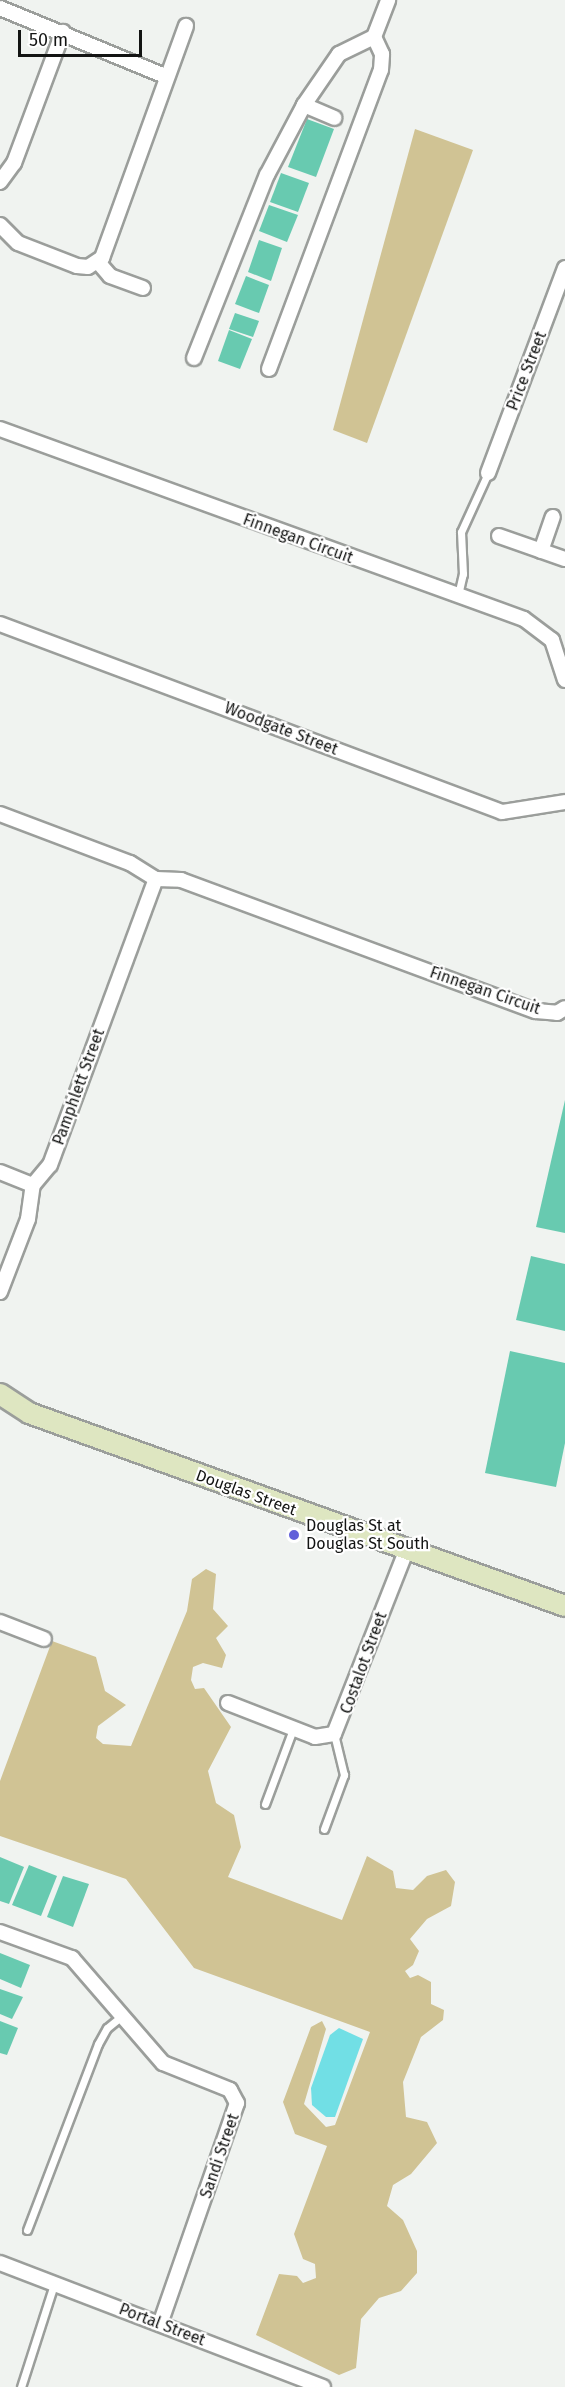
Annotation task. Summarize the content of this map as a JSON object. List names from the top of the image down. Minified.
{"streets":{"main road":["Douglas Street"],"street":["Price Street","Finnegan Circuit","Woodgate Street","Pamphlett Street","Costalot Street","Sandi Street","Portal Street"]},"crossings":[["Finnegan Circuit","Pamphlett Street"],["Douglas Street","Costalot Street"],["Sandi Street","Portal Street"]],"places":["Douglas St at Douglas St South"],"scale_bar":"50 m"}
